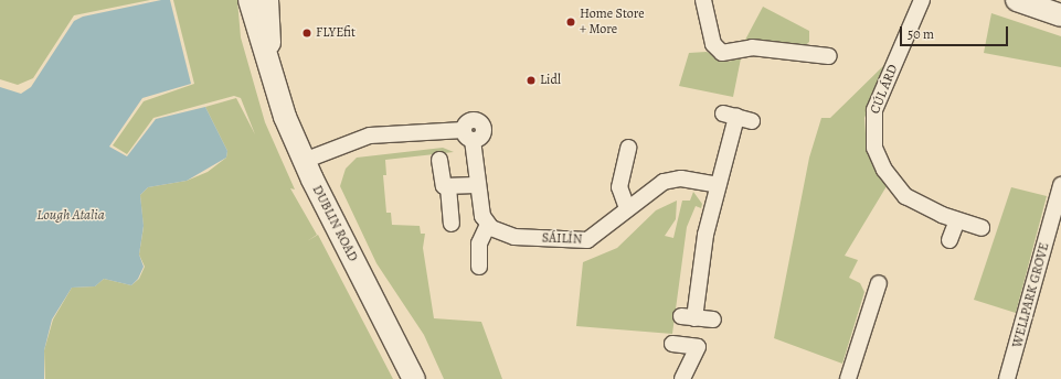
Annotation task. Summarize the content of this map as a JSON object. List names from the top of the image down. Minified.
{"streets":{"main road":["DUBLIN ROAD"],"street":["CÚL ÁRD","SÁILÍN","WELLPARK GROVE"]},"water":["Lough Atalia"],"places":["Home Store + More","FLYEfit","Lidl"],"scale_bar":"50 m"}
